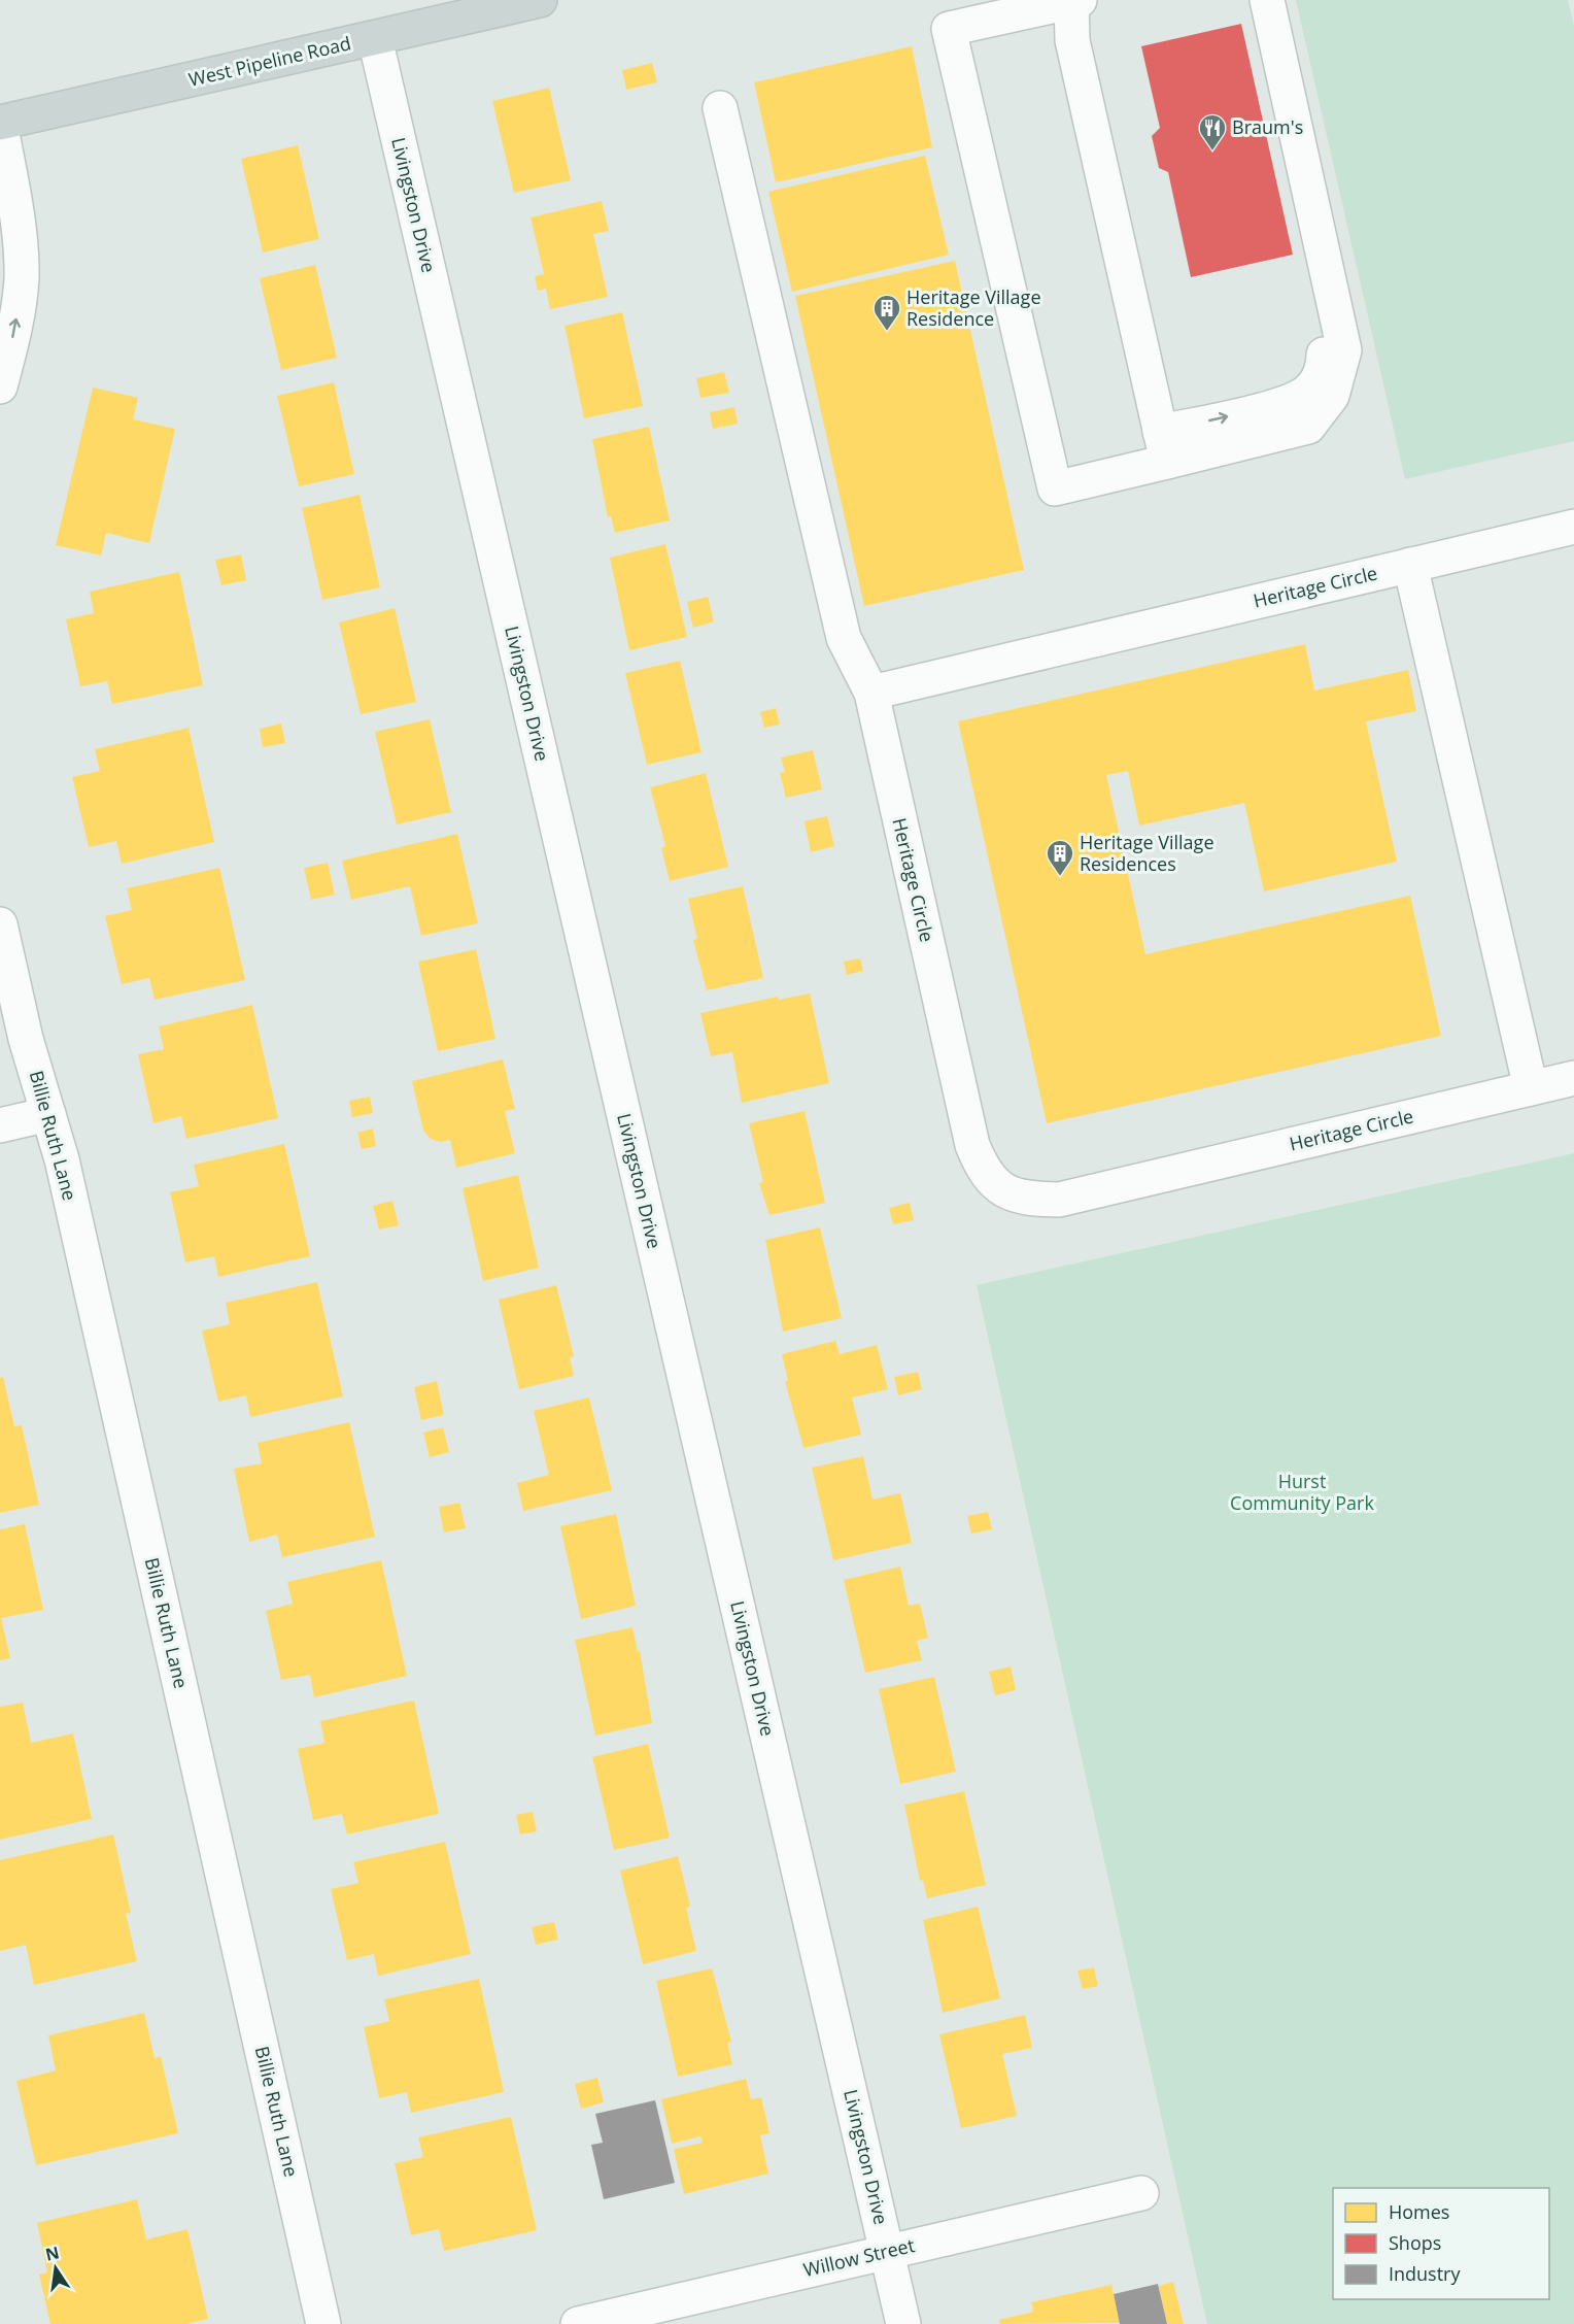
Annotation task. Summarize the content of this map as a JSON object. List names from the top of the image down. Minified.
{"streets":{"main road":["West Pipeline Road"],"street":["Livingston Drive","Heritage Circle","Billie Ruth Lane","Willow Street"]},"crossings":[["West Pipeline Road","Livingston Drive"],["Livingston Drive","Willow Street"]],"parks":["Hurst Community Park"],"places":{"restaurant":["Braum's"],"building":["Heritage Village Residence","Heritage Village Residences"]},"legend":["Homes","Shops","Industry"],"north":"top"}
